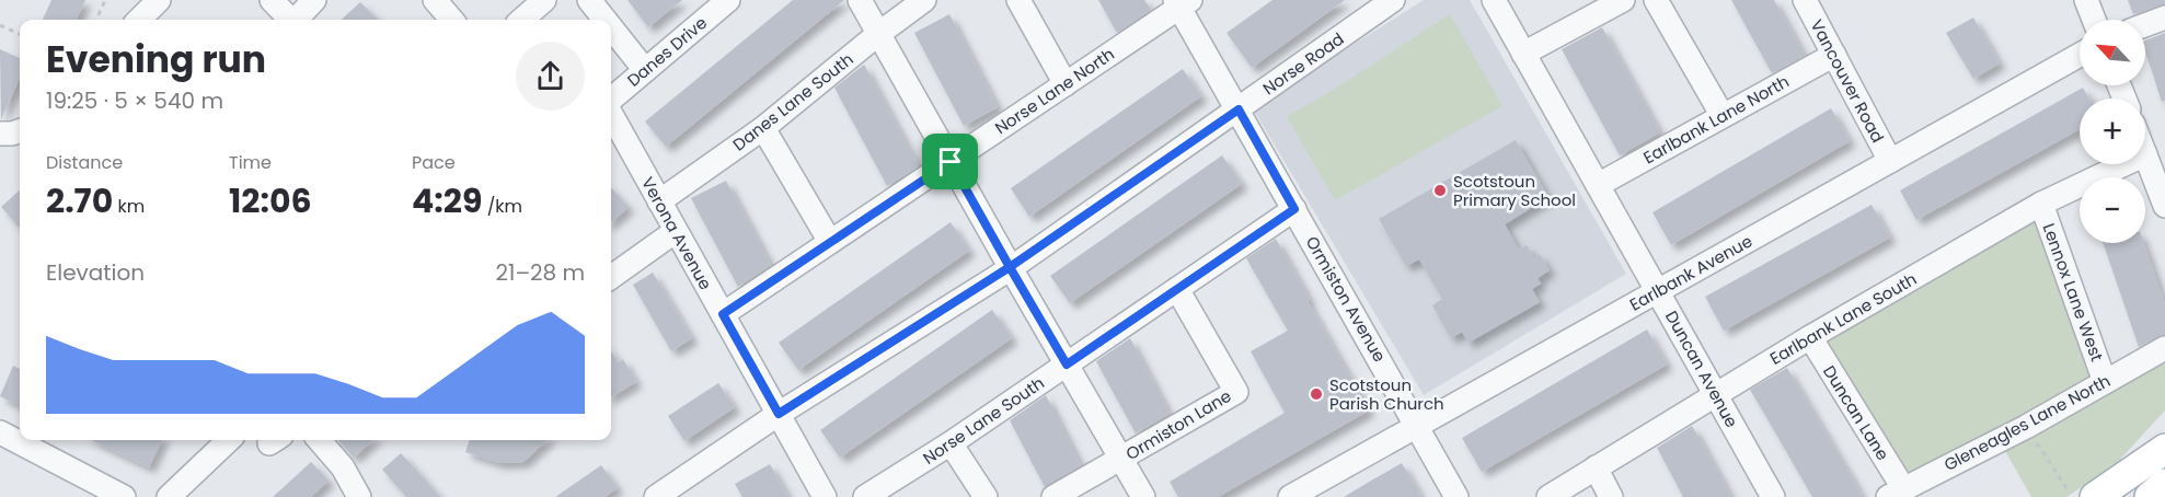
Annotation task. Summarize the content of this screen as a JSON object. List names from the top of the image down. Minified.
{"streets":{"street":["Danes Drive","Norse Road","Vancouver Road","Norse Lane North","Danes Lane South","Earlbank Lane North","Verona Avenue","Earlbank Avenue","Lennox Lane West","Ormiston Avenue","Earlbank Lane South","Duncan Avenue","Duncan Lane","Norse Lane South","Gleneagles Lane North","Ormiston Lane"]},"crossings":[["Norse Road","Verona Avenue"],["Norse Road","Ormiston Avenue"],["Vancouver Road","Earlbank Lane North"],["Vancouver Road","Earlbank Avenue"],["Norse Lane North","Verona Avenue"],["Norse Lane North","Ormiston Avenue"],["Danes Lane South","Verona Avenue"],["Earlbank Lane North","Duncan Avenue"],["Earlbank Avenue","Ormiston Avenue"],["Earlbank Avenue","Duncan Avenue"],["Lennox Lane West","Earlbank Lane South"],["Lennox Lane West","Gleneagles Lane North"],["Ormiston Avenue","Norse Lane South"],["Earlbank Lane South","Duncan Avenue"],["Earlbank Lane South","Duncan Lane"],["Duncan Lane","Gleneagles Lane North"],["Norse Lane South","Ormiston Lane"]],"places":["Scotstoun Primary School","Scotstoun Parish Church"],"north":"top left","page":{"map_buttons":["+","−"],"heading":["Evening run","19:25 · 5 × 540 m"],"stats":[["Distance","2.70 km"],["Time","12:06"],["Pace","4:29 /km"]],"chart":["Elevation","21–28 m"]}}
